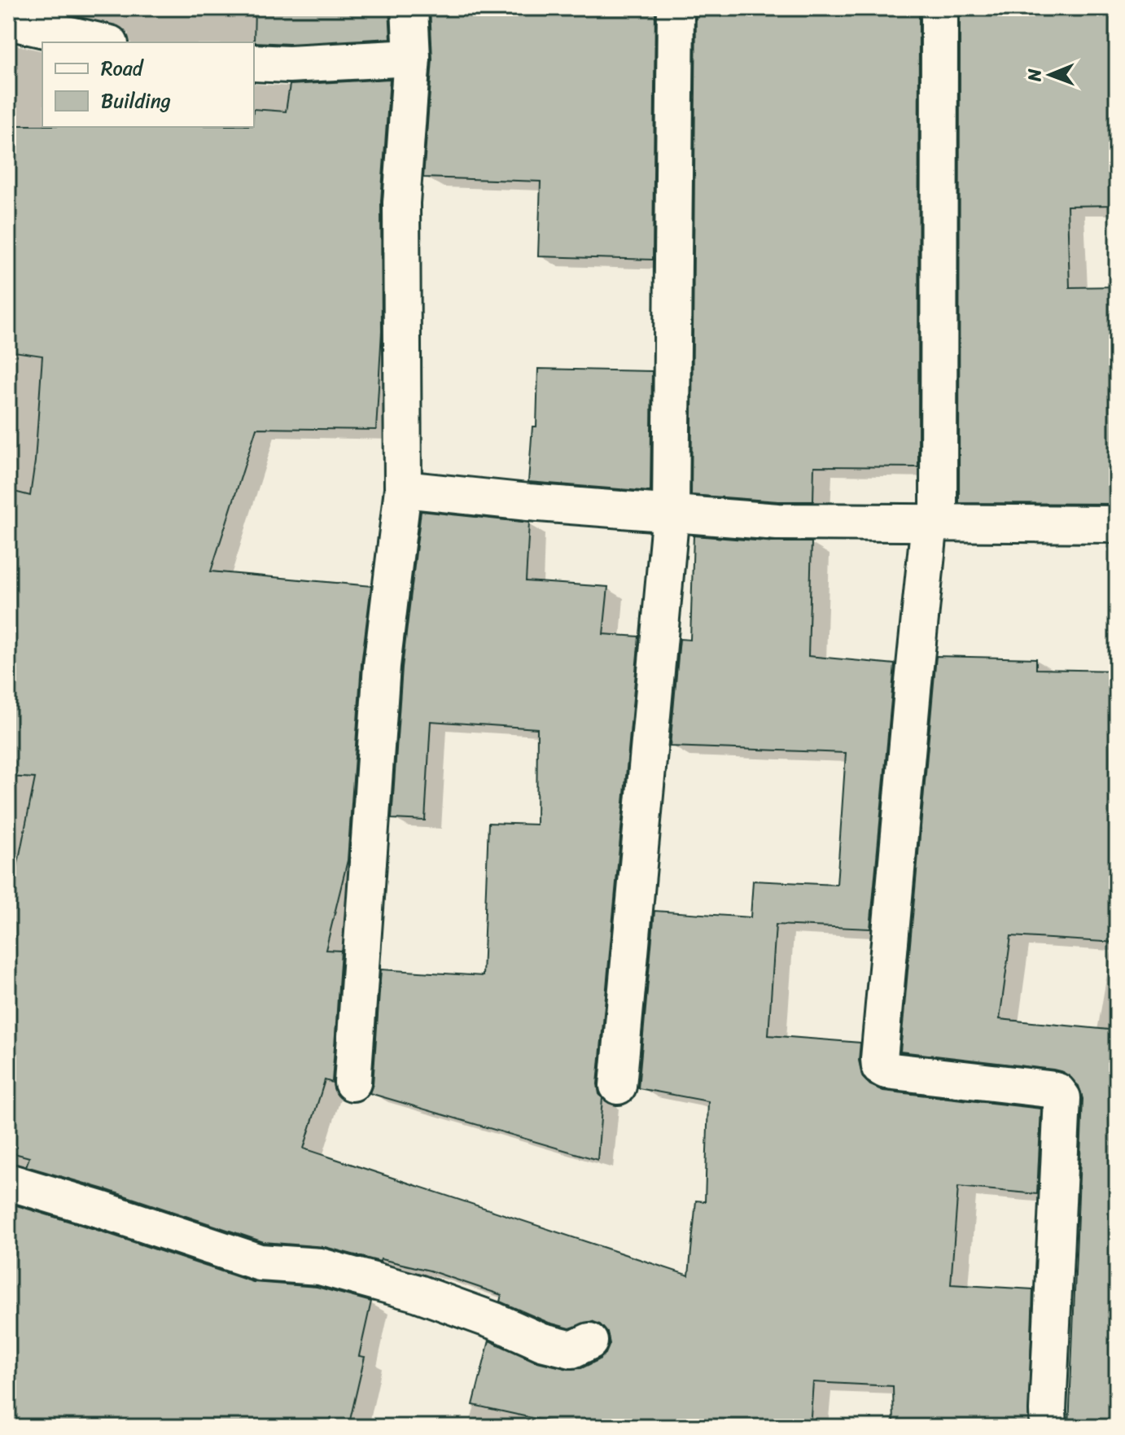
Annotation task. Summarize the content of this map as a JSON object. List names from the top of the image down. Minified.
{"legend":["Road","Building"],"north":"left"}
